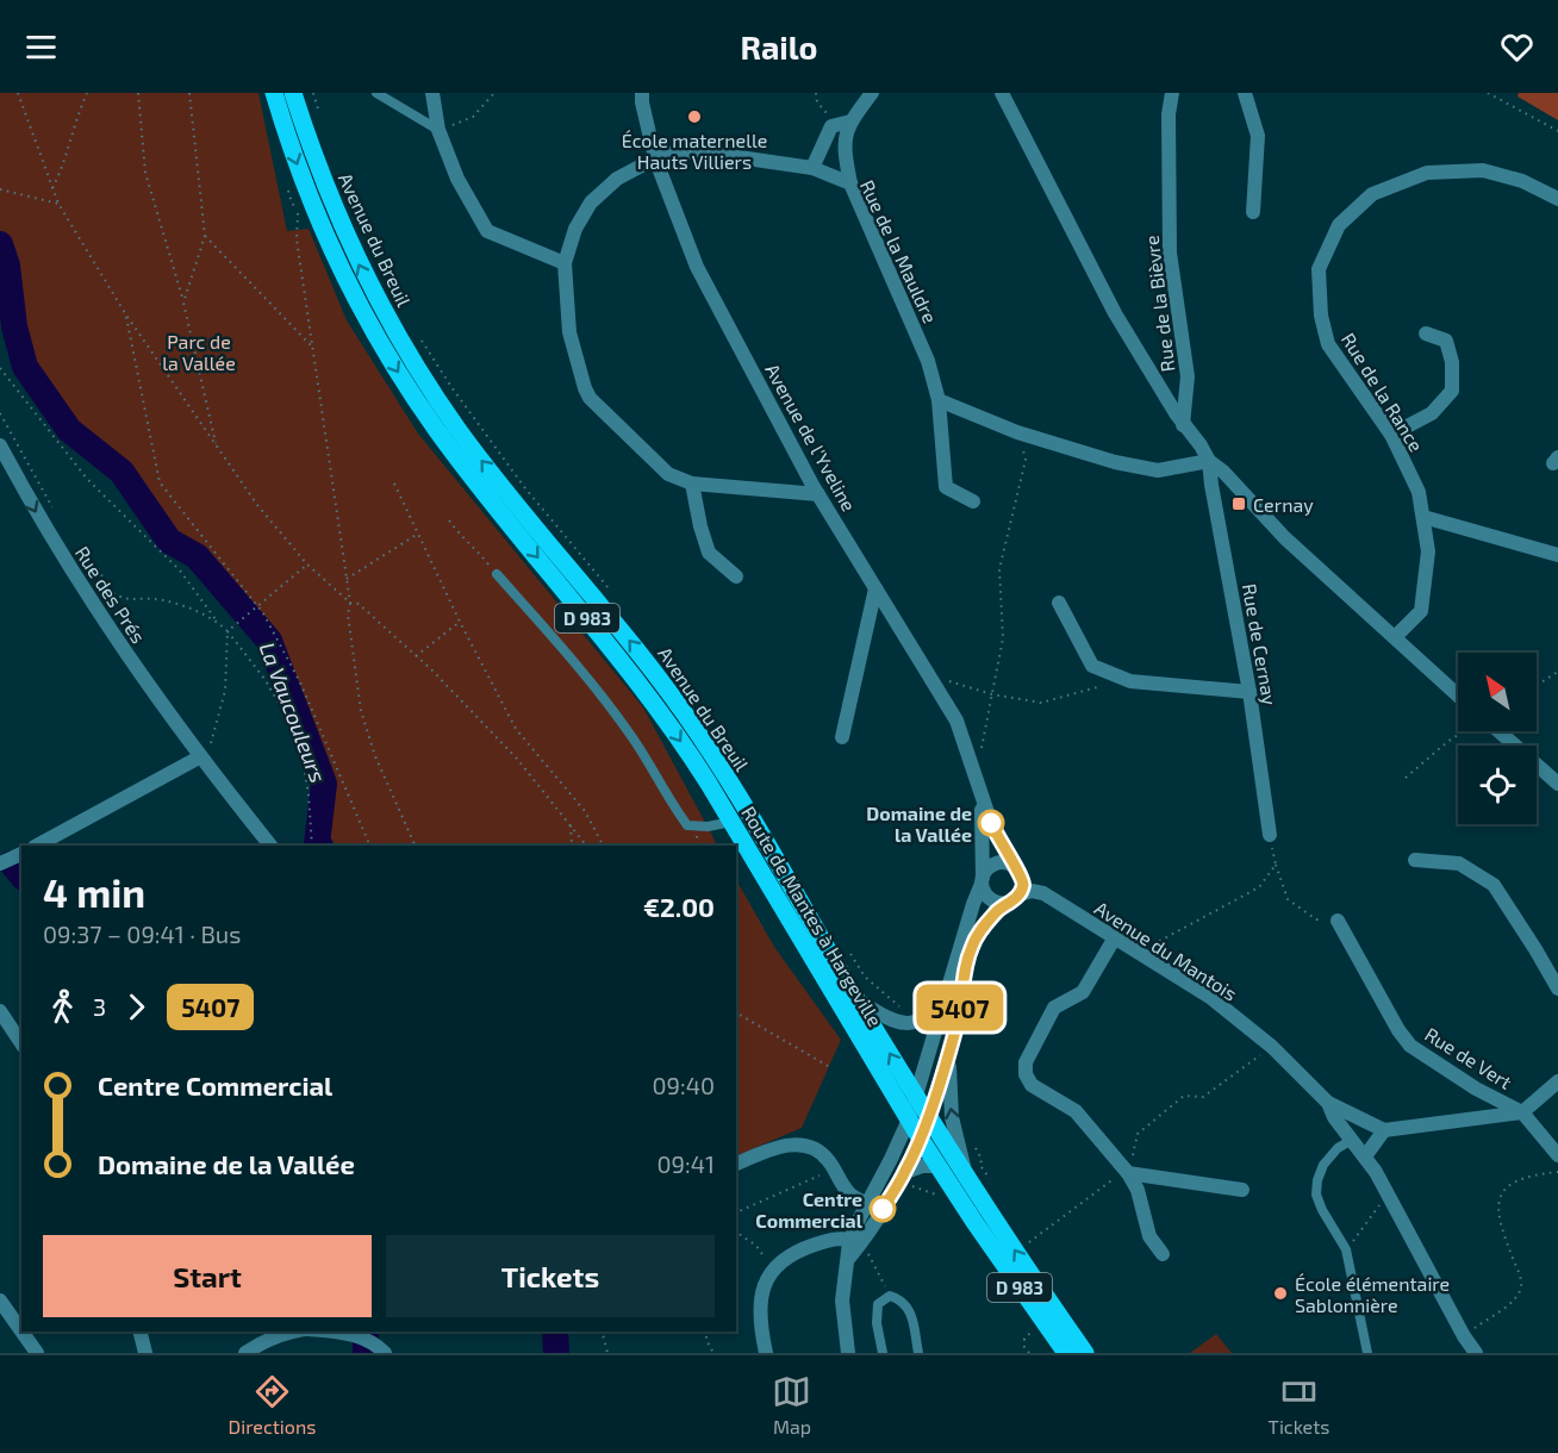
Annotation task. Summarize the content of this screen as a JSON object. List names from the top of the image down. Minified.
{"streets":{"main road":["Avenue du Breuil","D 983","Route de Mantes à Hargeville"],"street":["Rue de la Mauldre","Rue de la Bièvre","Rue de la Rance","Avenue de l'Yveline","Rue des Prés","Rue de Cernay","Avenue du Mantois","Rue de Vert"]},"crossings":[["Avenue du Breuil","Avenue de l'Yveline"],["Rue de la Mauldre","Avenue de l'Yveline"],["Avenue de l'Yveline","Route de Mantes à Hargeville"],["Avenue de l'Yveline","Avenue du Mantois"]],"one_way":["Avenue du Breuil","Rue des Prés","Route de Mantes à Hargeville"],"water":["La Vaucouleurs"],"parks":["Parc de la Vallée"],"places":{"other":["École maternelle Hauts Villiers","Domaine de la Vallée","Centre Commercial","École élémentaire Sablonnière"],"transit":["Cernay"]},"lines":["bus line 5407"],"north":"top left","page":{"header":"Railo","on_map":"5407","heading":["4 min","09:37 – 09:41 · Bus","€2.00"],"legs":["3","5407"],"list":[{"name":"Centre Commercial","value":"09:40"},{"name":"Domaine de la Vallée","value":"09:41"}],"buttons":["Start","Tickets"],"tabs":["Directions","Map","Tickets"]}}
